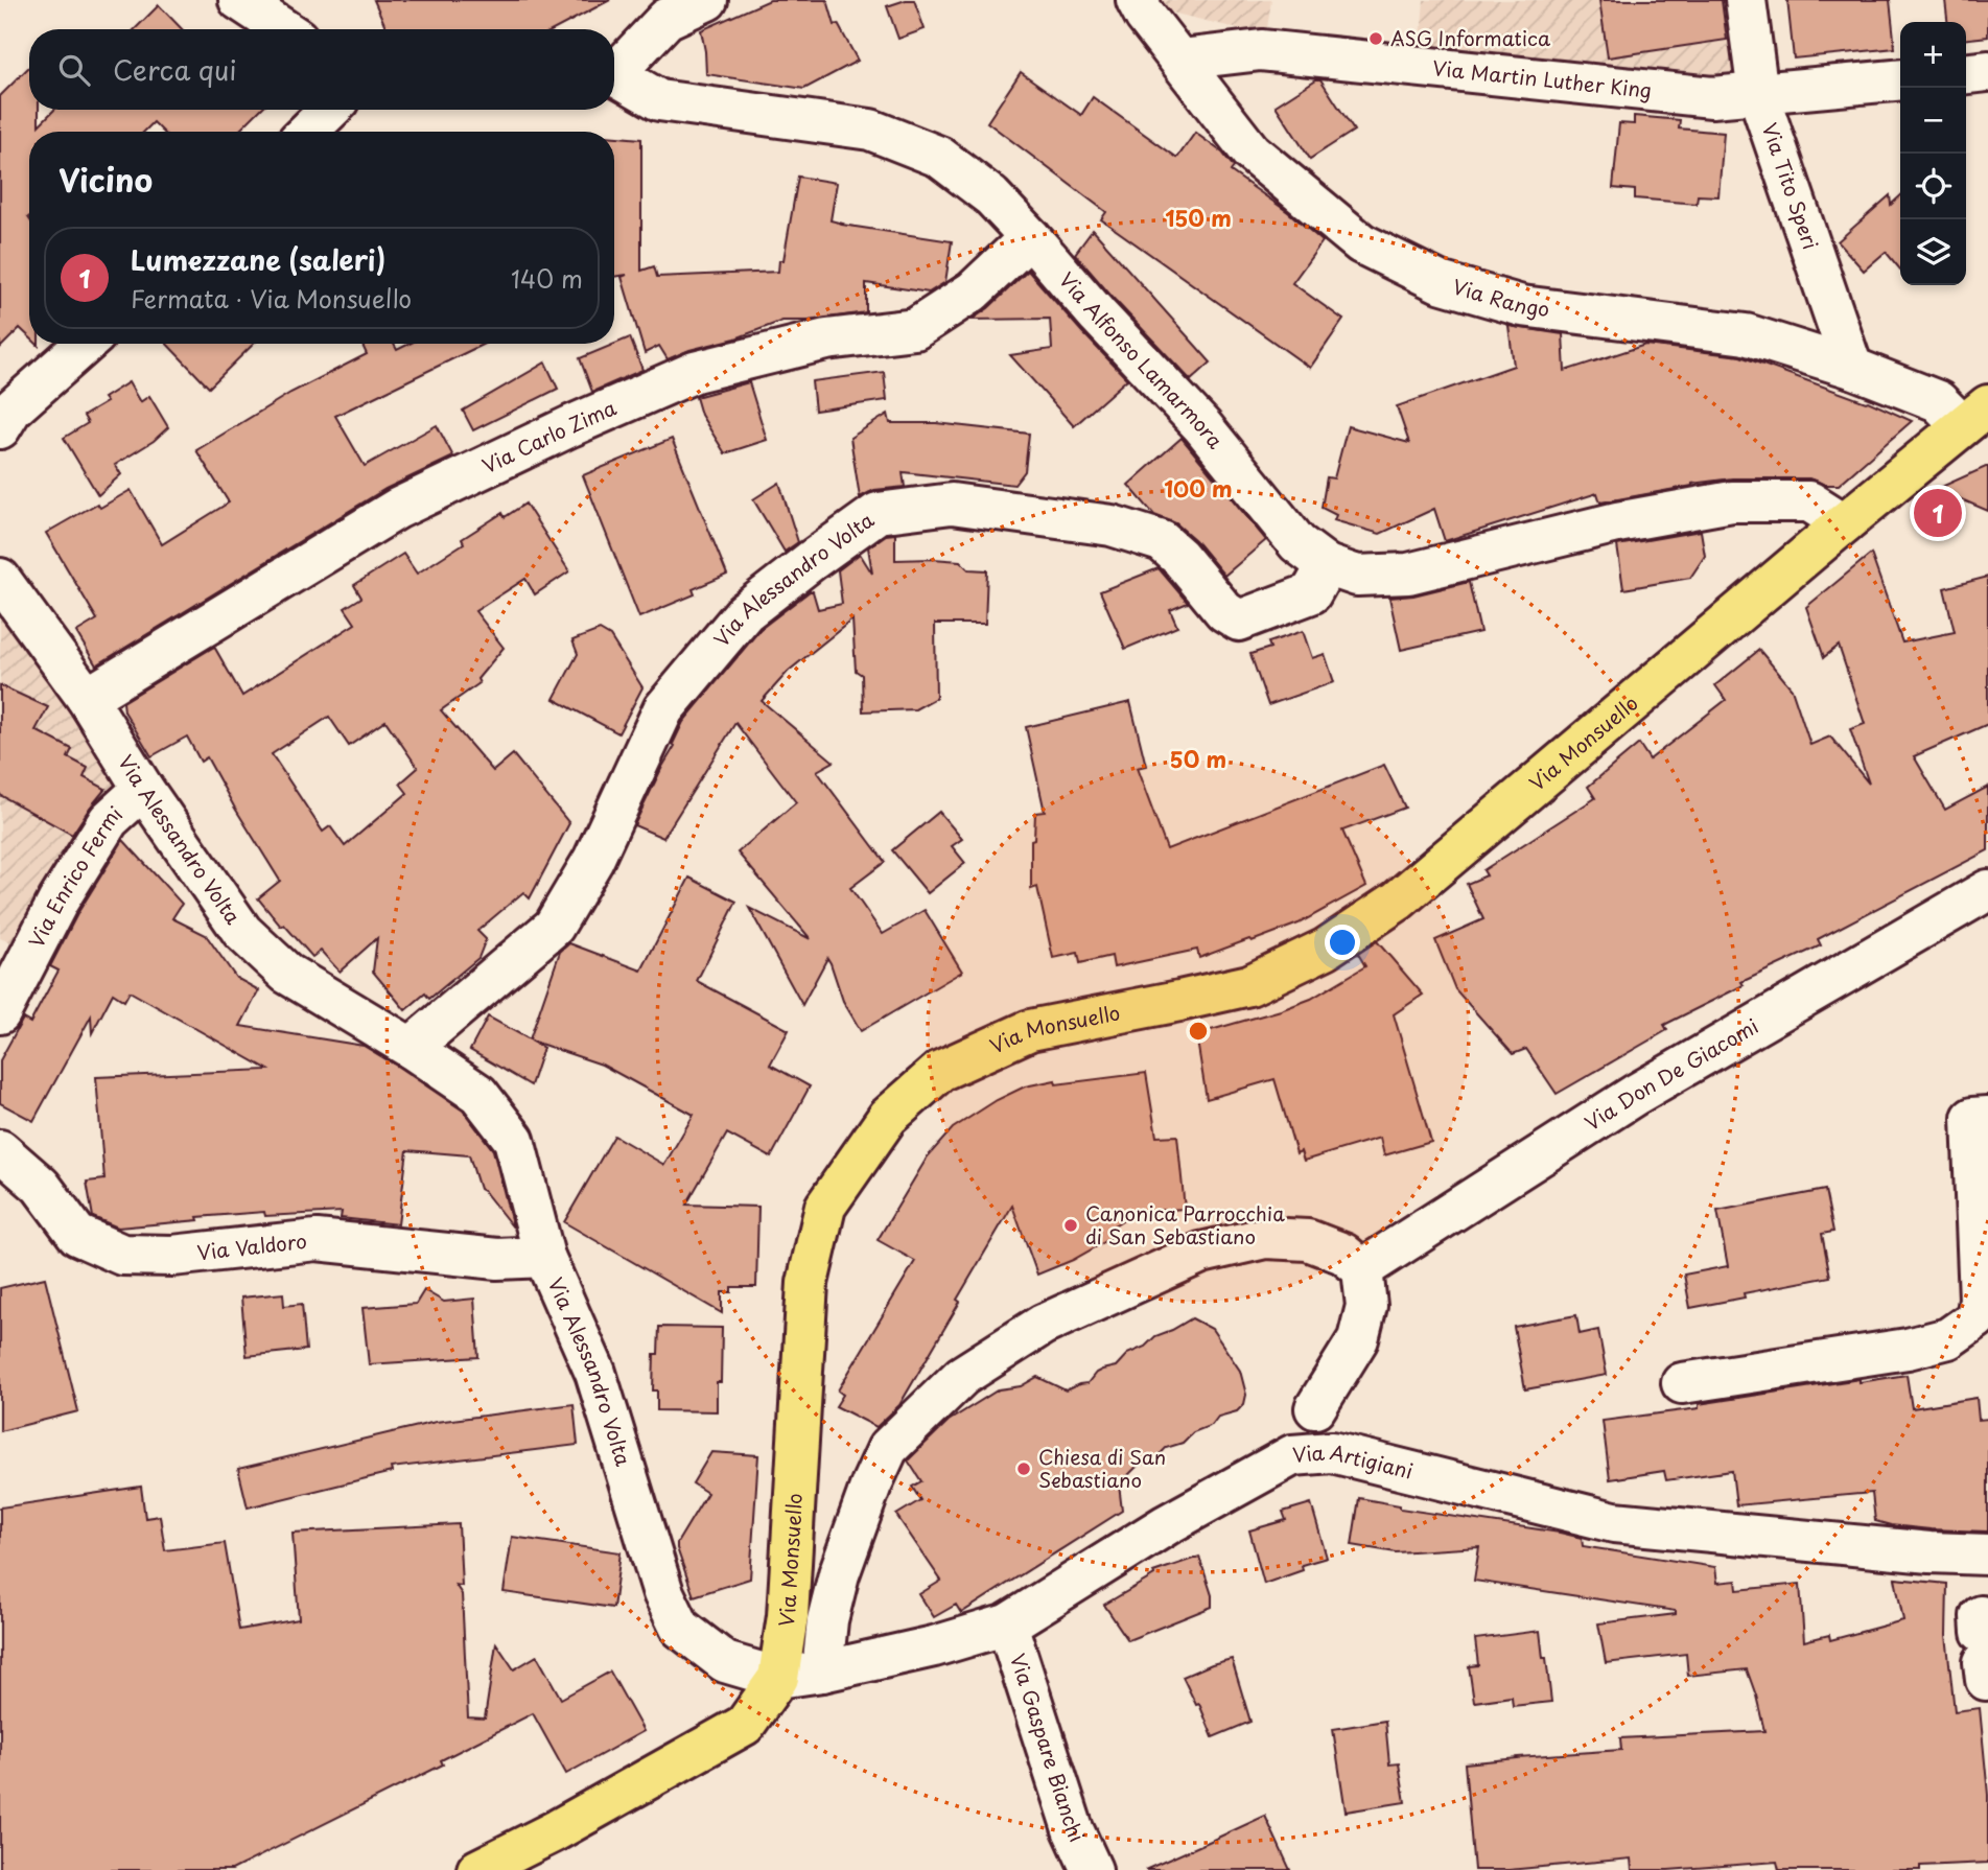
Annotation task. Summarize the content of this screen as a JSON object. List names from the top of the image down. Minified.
{"streets":{"main road":["Via Monsuello"],"street":["Via Martin Luther King","Via Tito Speri","Via Rango","Via Alfonso Lamarmora","Via Carlo Zima","Via Alessandro Volta","Via Enrico Fermi","Via Don De Giacomi","Via Valdoro","Via Artigiani","Via Gaspare Bianchi"]},"crossings":[["Via Martin Luther King","Via Tito Speri"],["Via Martin Luther King","Via Rango"],["Via Tito Speri","Via Rango"],["Via Rango","Via Monsuello"],["Via Alfonso Lamarmora","Via Carlo Zima"],["Via Alfonso Lamarmora","Via Alessandro Volta"],["Via Alfonso Lamarmora","Via Monsuello"],["Via Carlo Zima","Via Alessandro Volta"],["Via Alessandro Volta","Via Monsuello"],["Via Alessandro Volta","Via Enrico Fermi"],["Via Alessandro Volta","Via Valdoro"],["Via Alessandro Volta","Via Artigiani"],["Via Monsuello","Via Artigiani"],["Via Artigiani","Via Gaspare Bianchi"]],"places":["ASG Informatica","Canonica Parrocchia di San Sebastiano","Chiesa di San Sebastiano"],"page":{"map_buttons":["+","−"],"search":"Cerca qui","heading":"Vicino","list":[{"mark":"1","name":"Lumezzane (saleri)","note":"Fermata · Via Monsuello","value":"140 m"}],"pins":"1"},"rings":["150 m","100 m","50 m"]}
